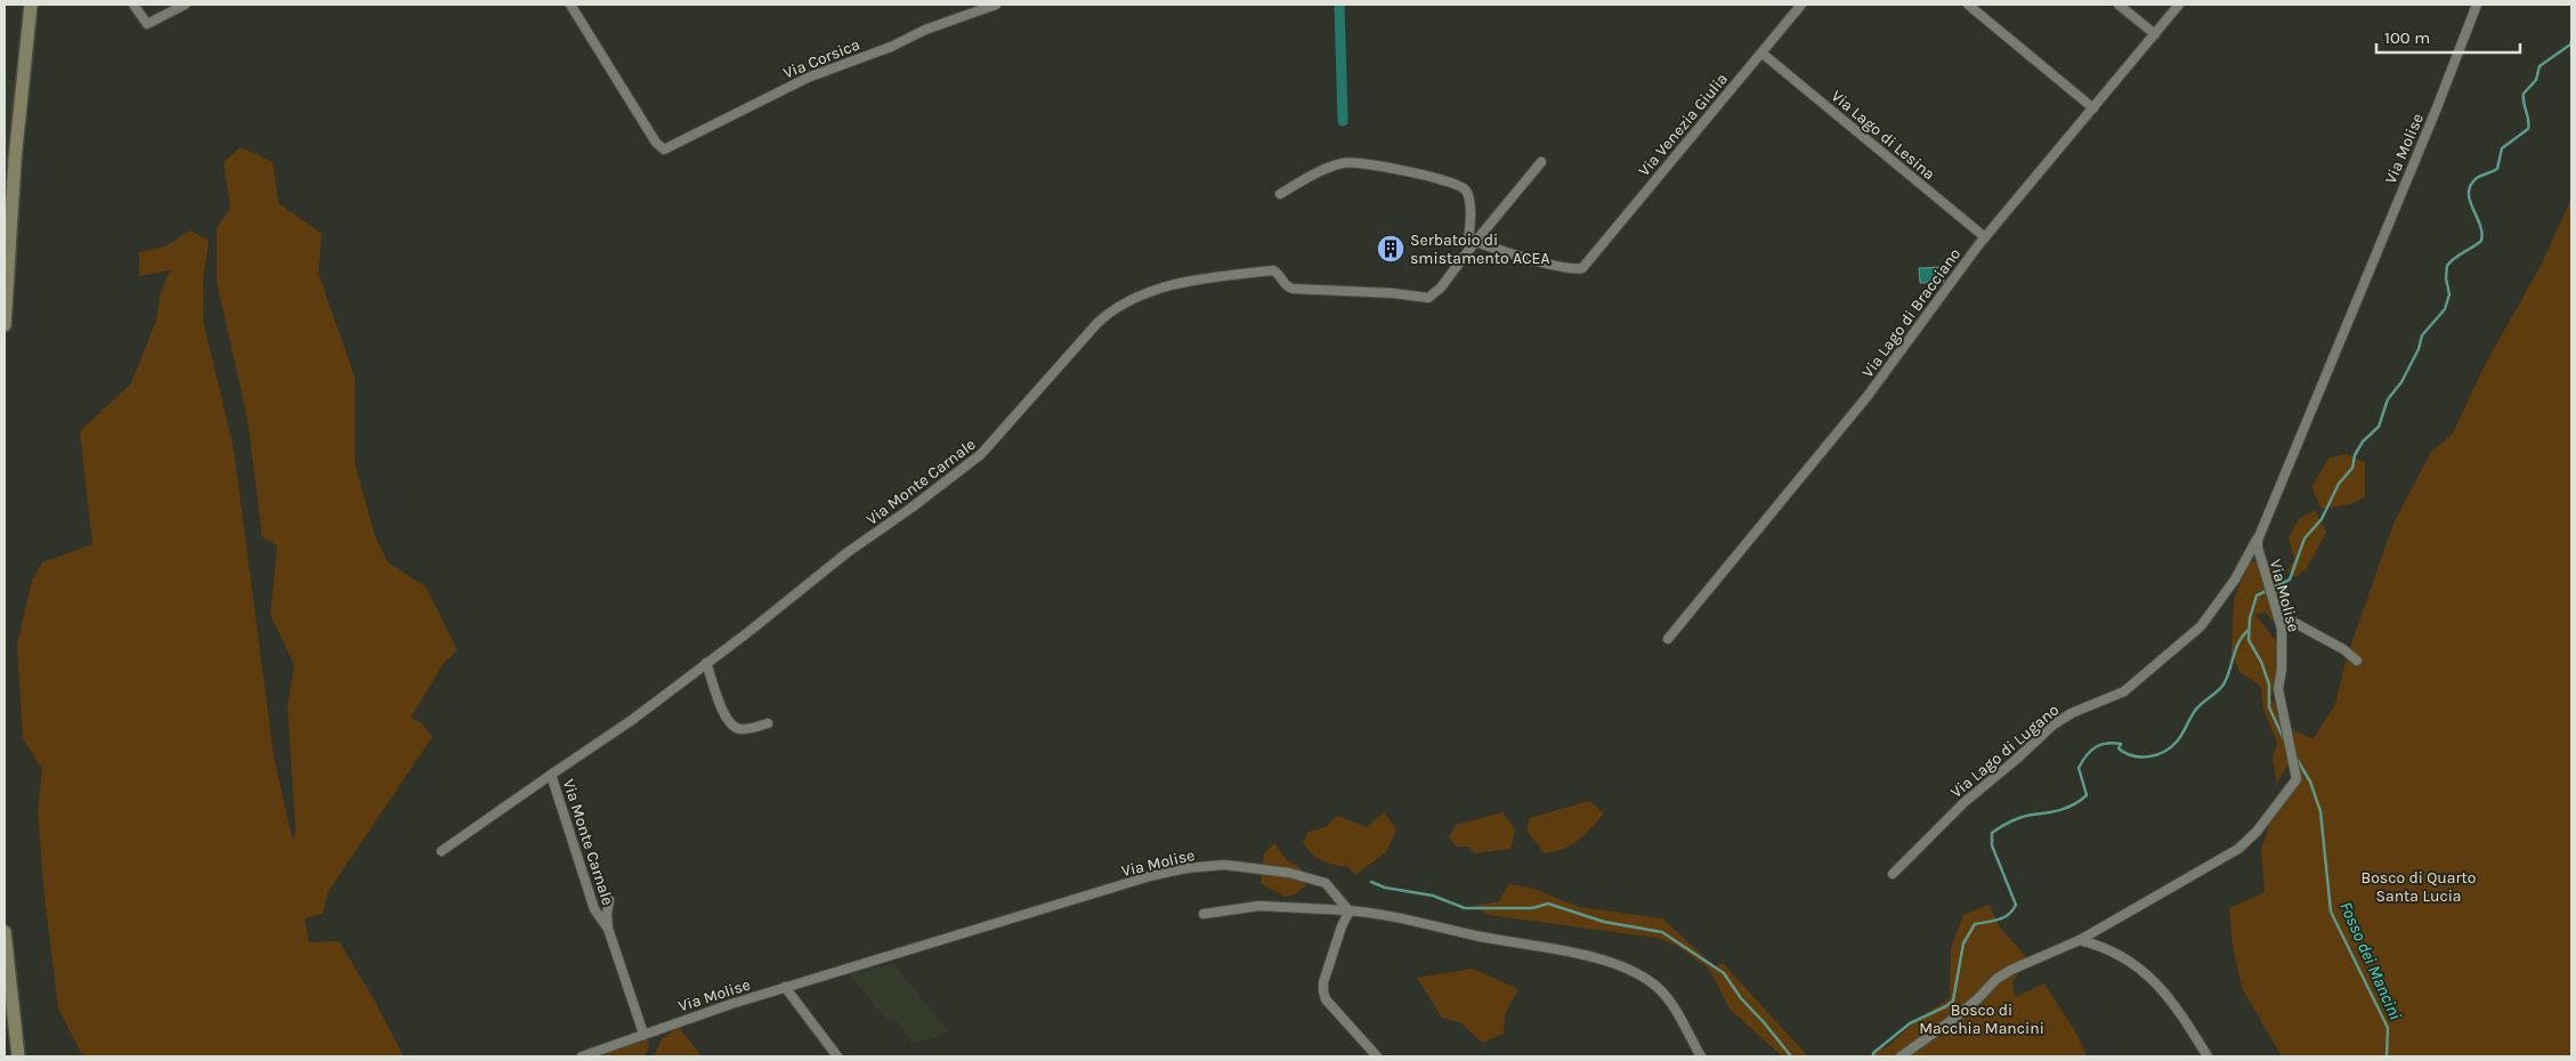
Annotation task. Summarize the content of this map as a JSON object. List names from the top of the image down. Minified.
{"streets":{"street":["Via Corsica","Via Venezia Giulia","Via Lago di Lesina","Via Molise","Via Lago di Bracciano","Via Monte Carnale","Via Lago di Lugano"]},"crossings":[["Via Venezia Giulia","Via Lago di Lesina"],["Via Venezia Giulia","Via Monte Carnale"],["Via Lago di Lesina","Via Lago di Bracciano"],["Via Molise","Via Monte Carnale"],["Via Molise","Via Lago di Lugano"]],"water":["Fosso dei Mancini"],"parks":["Bosco di Quarto Santa Lucia","Bosco di Macchia Mancini"],"places":{"building":["Serbatoio di smistamento ACEA"]},"scale_bar":"100 m"}
